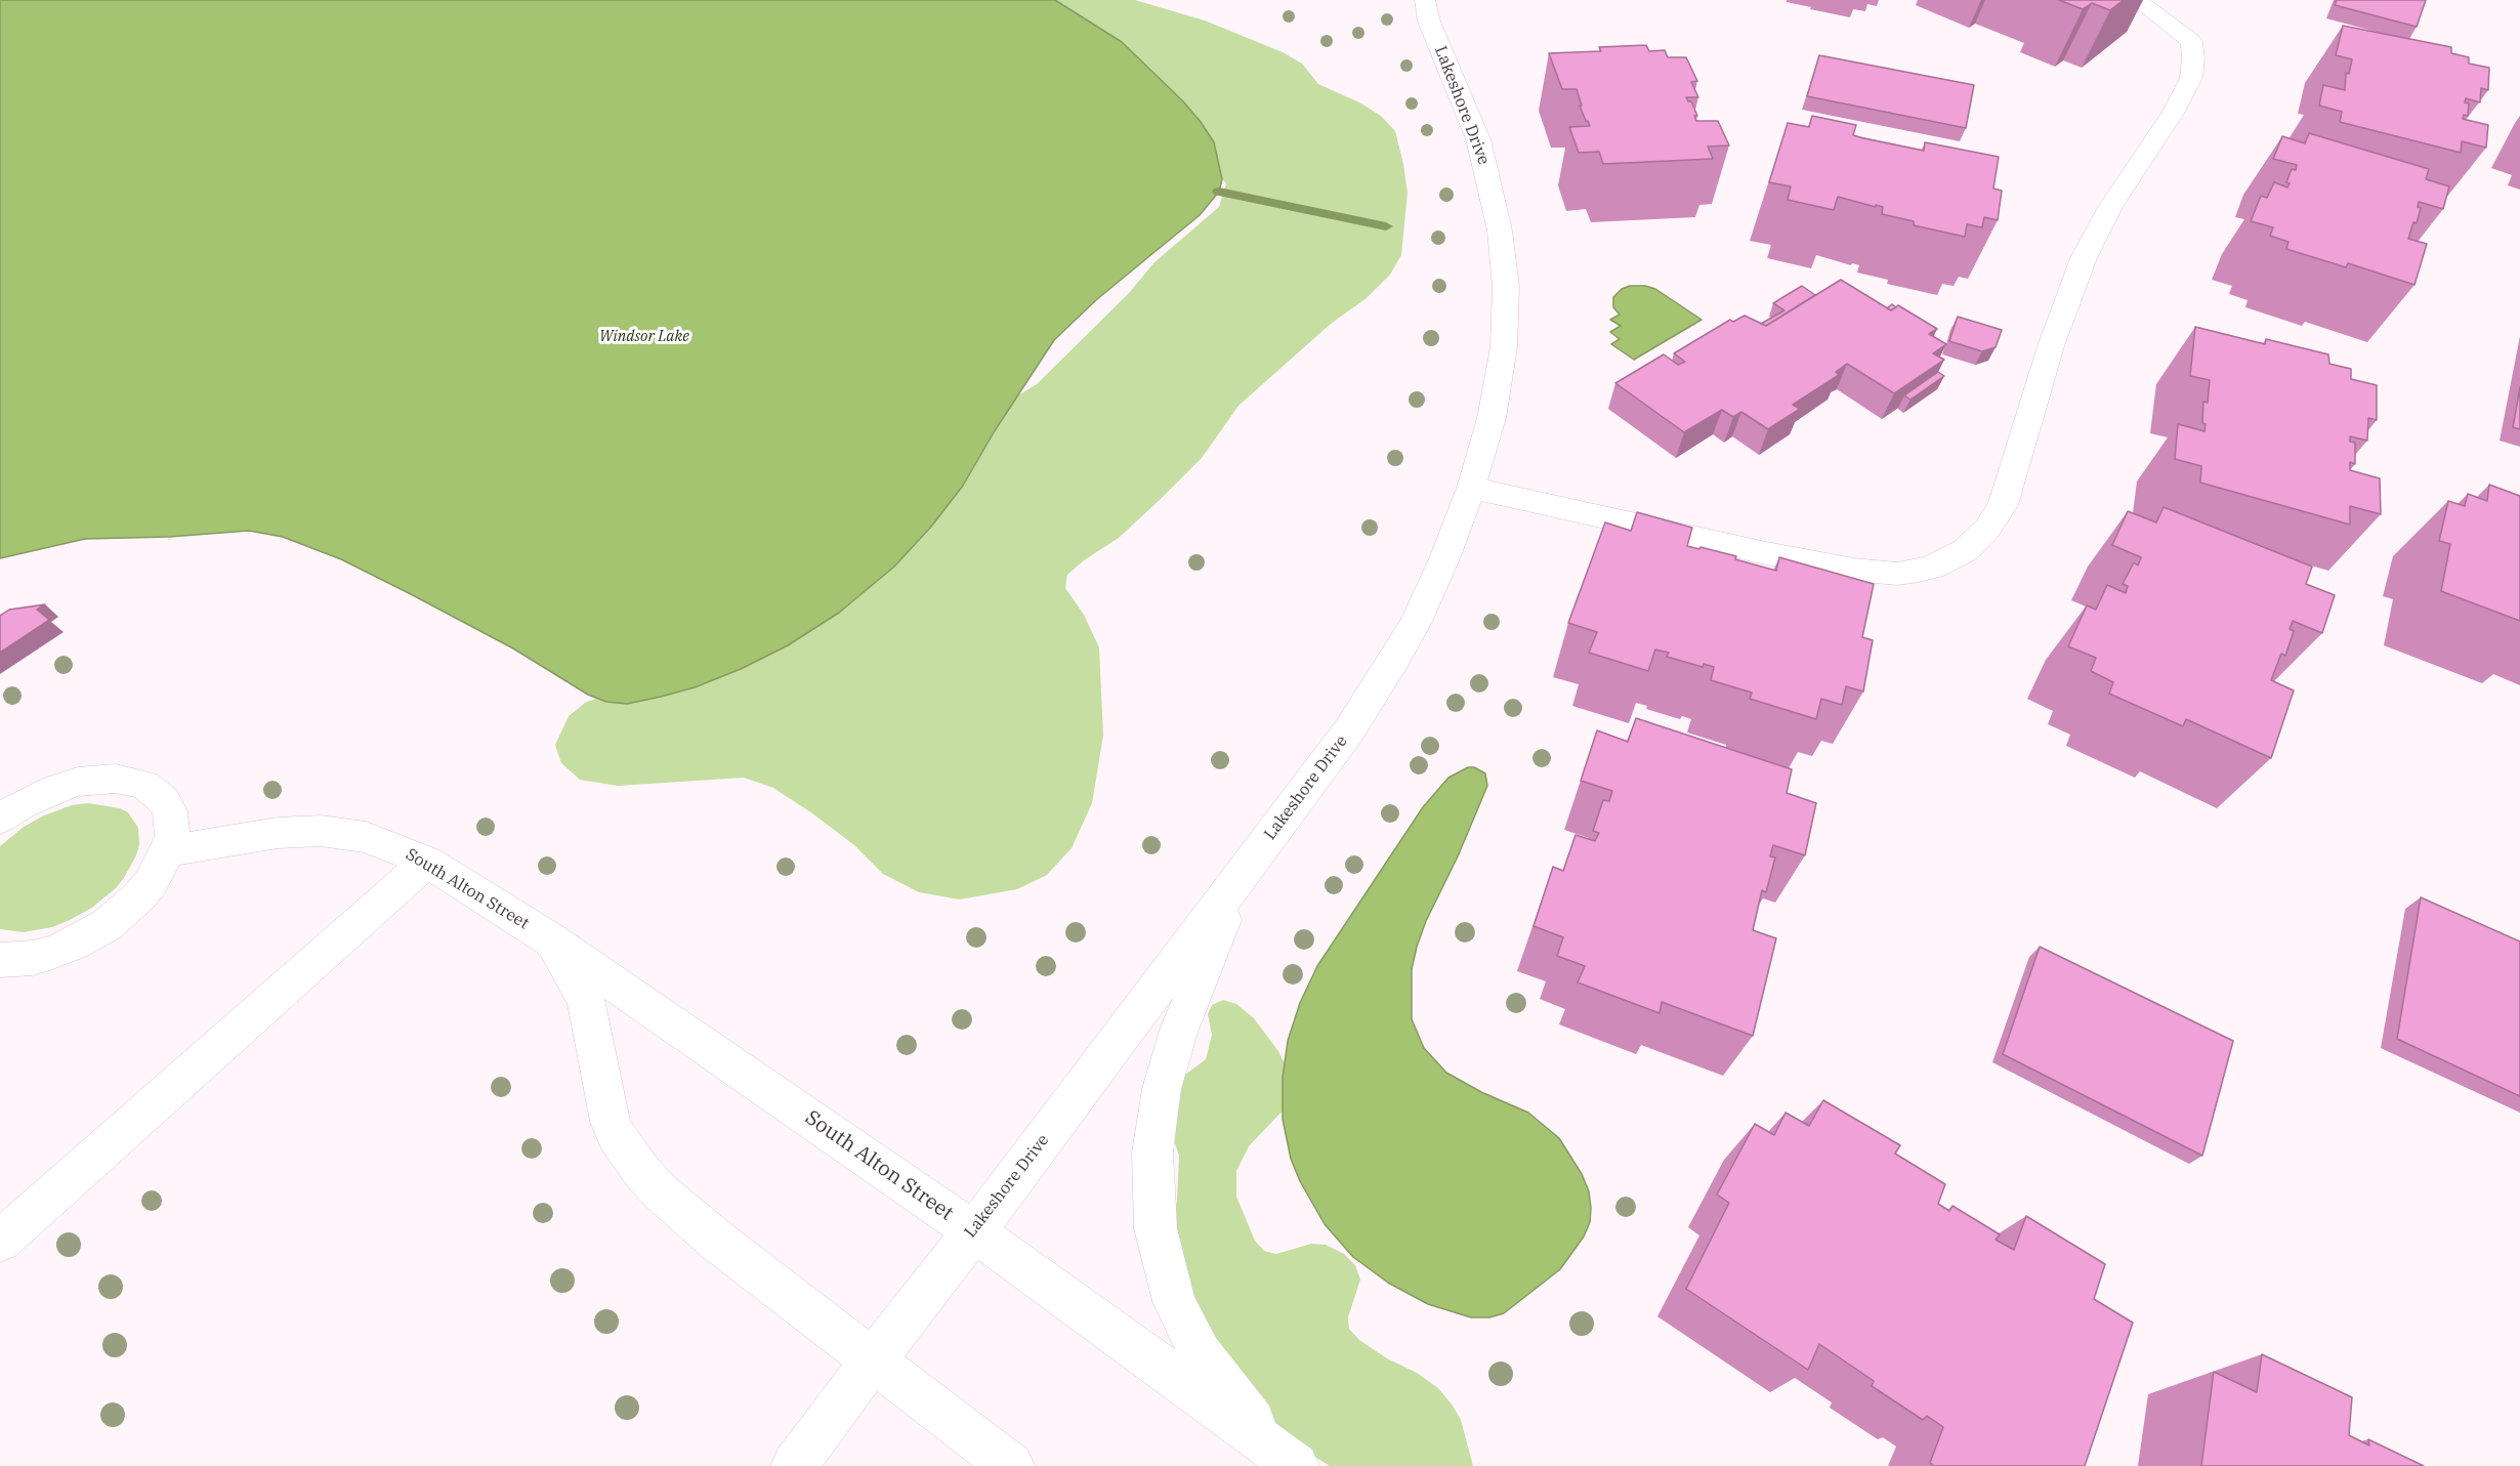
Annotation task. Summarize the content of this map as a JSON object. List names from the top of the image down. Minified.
{"streets":{"street":["Lakeshore Drive","South Alton Street"]},"crossings":[["Lakeshore Drive","South Alton Street"]],"water":["Windsor Lake"]}
